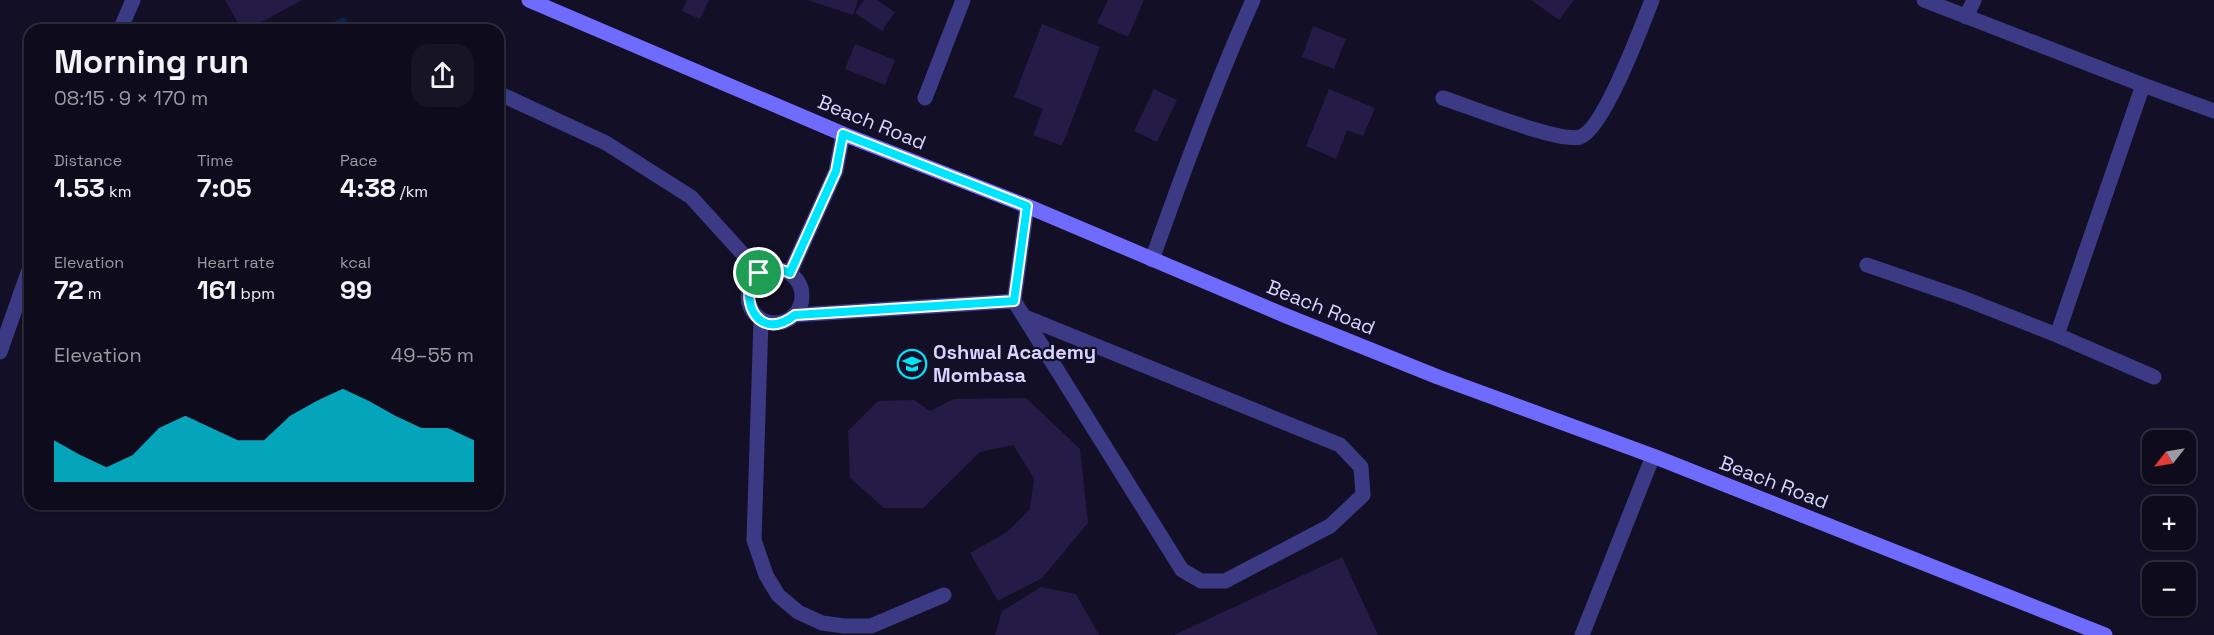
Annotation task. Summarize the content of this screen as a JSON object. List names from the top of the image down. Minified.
{"streets":{"main road":["Beach Road"]},"places":{"school or university":["Oshwal Academy Mombasa"]},"north":"bottom left","page":{"heading":["Morning run","08:15 · 9 × 170 m"],"stats":[["Distance","1.53 km"],["Time","7:05"],["Pace","4:38 /km"],["Elevation","72 m"],["Heart rate","161 bpm"],["kcal","99"]],"chart":["Elevation","49–55 m"],"map_buttons":["+","−"]}}
